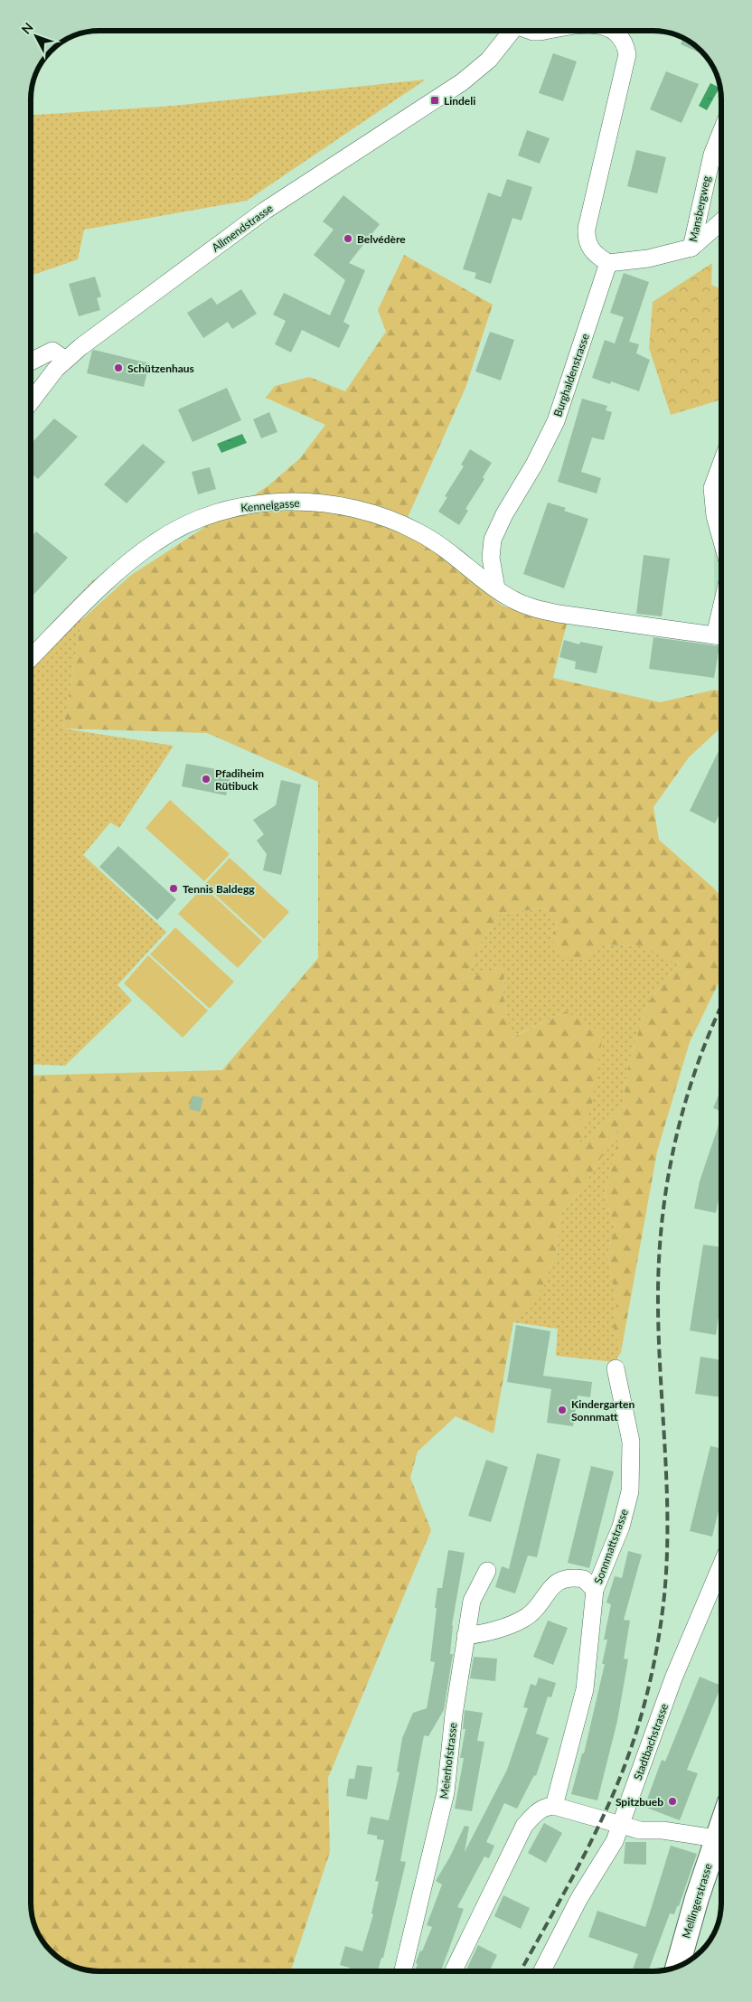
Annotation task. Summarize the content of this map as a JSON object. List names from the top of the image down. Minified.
{"streets":{"main road":["Mellingerstrasse"],"street":["Mansbergweg","Allmendstrasse","Burghaldenstrasse","Kennelgasse","Sonnmattstrasse","Stadtbachstrasse","Meierhofstrasse"]},"crossings":[["Mansbergweg","Burghaldenstrasse"],["Burghaldenstrasse","Kennelgasse"],["Sonnmattstrasse","Meierhofstrasse"]],"places":{"transit":["Lindeli"],"other":["Belvédère","Schützenhaus","Pfadiheim Rütibuck","Tennis Baldegg","Kindergarten Sonnmatt","Spitzbueb"]},"north":"top left"}
